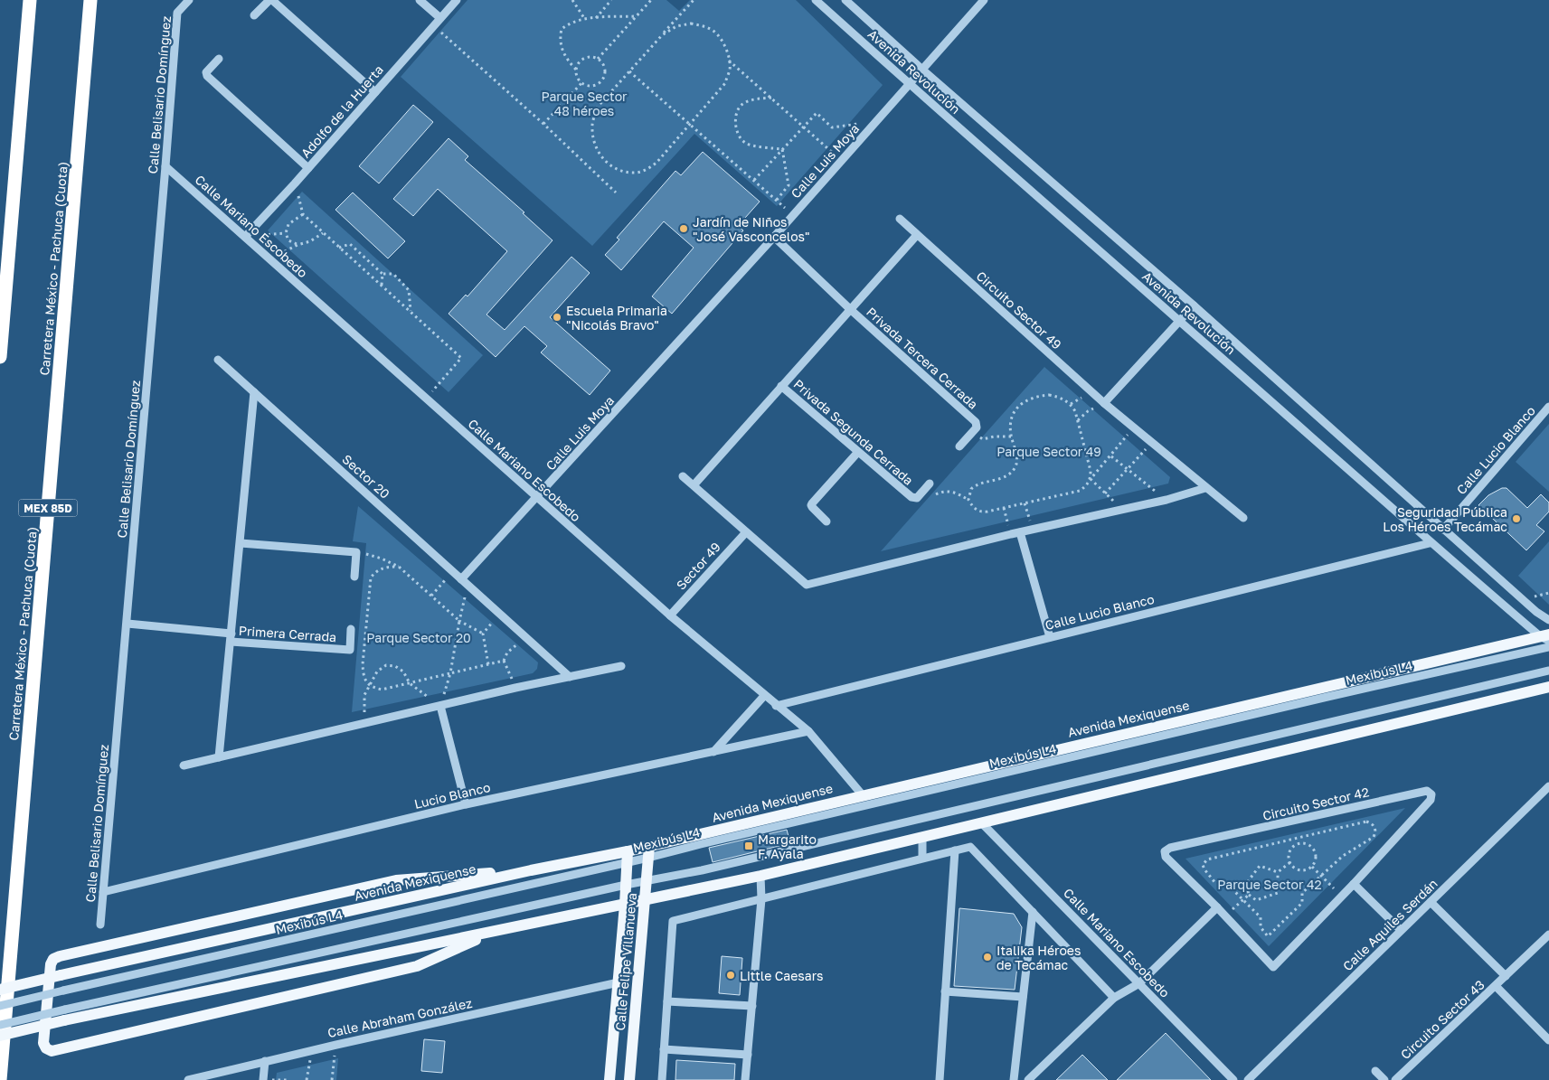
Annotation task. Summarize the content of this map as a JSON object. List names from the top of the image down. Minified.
{"streets":{"highway":["Carretera México - Pachuca (Cuota)","MEX 85D"],"main road":["Avenida Mexiquense","Calle Felipe Villanueva"],"street":["Avenida Revolución","Calle Belisario Domínguez","Adolfo de la Huerta","Calle Luis Moya","Calle Mariano Escobedo","Circuito Sector 49","Privada Tercera Cerrada","Privada Segunda Cerrada","Calle Lucio Blanco","Sector 20","Sector 49","Primera Cerrada","Mexibús L4","Lucio Blanco","Circuito Sector 42","Calle Aquiles Serdán","Calle Abraham González","Circuito Sector 43"]},"crossings":[["Avenida Revolución","Calle Luis Moya"],["Avenida Revolución","Calle Lucio Blanco"],["Avenida Revolución","Avenida Mexiquense"],["Calle Belisario Domínguez","Calle Mariano Escobedo"],["Calle Belisario Domínguez","Lucio Blanco"],["Adolfo de la Huerta","Calle Mariano Escobedo"],["Calle Luis Moya","Calle Mariano Escobedo"],["Calle Mariano Escobedo","Calle Lucio Blanco"],["Calle Mariano Escobedo","Sector 49"],["Calle Mariano Escobedo","Avenida Mexiquense"],["Calle Mariano Escobedo","Lucio Blanco"],["Mexibús L4","Avenida Mexiquense"],["Mexibús L4","Calle Felipe Villanueva"],["Avenida Mexiquense","Calle Felipe Villanueva"],["Calle Felipe Villanueva","Calle Abraham González"]],"parks":["Parque Sector 48 héroes","Parque Sector 49","Parque Sector 20","Parque Sector 42"],"places":{"other":["Jardín de Niños \"José Vasconcelos\"","Escuela Primaria \"Nicolás Bravo\"","Seguridad Pública Los Héroes Tecámac","Italika Héroes de Tecámac","Little Caesars"],"transit":["Margarito F. Ayala"]}}
